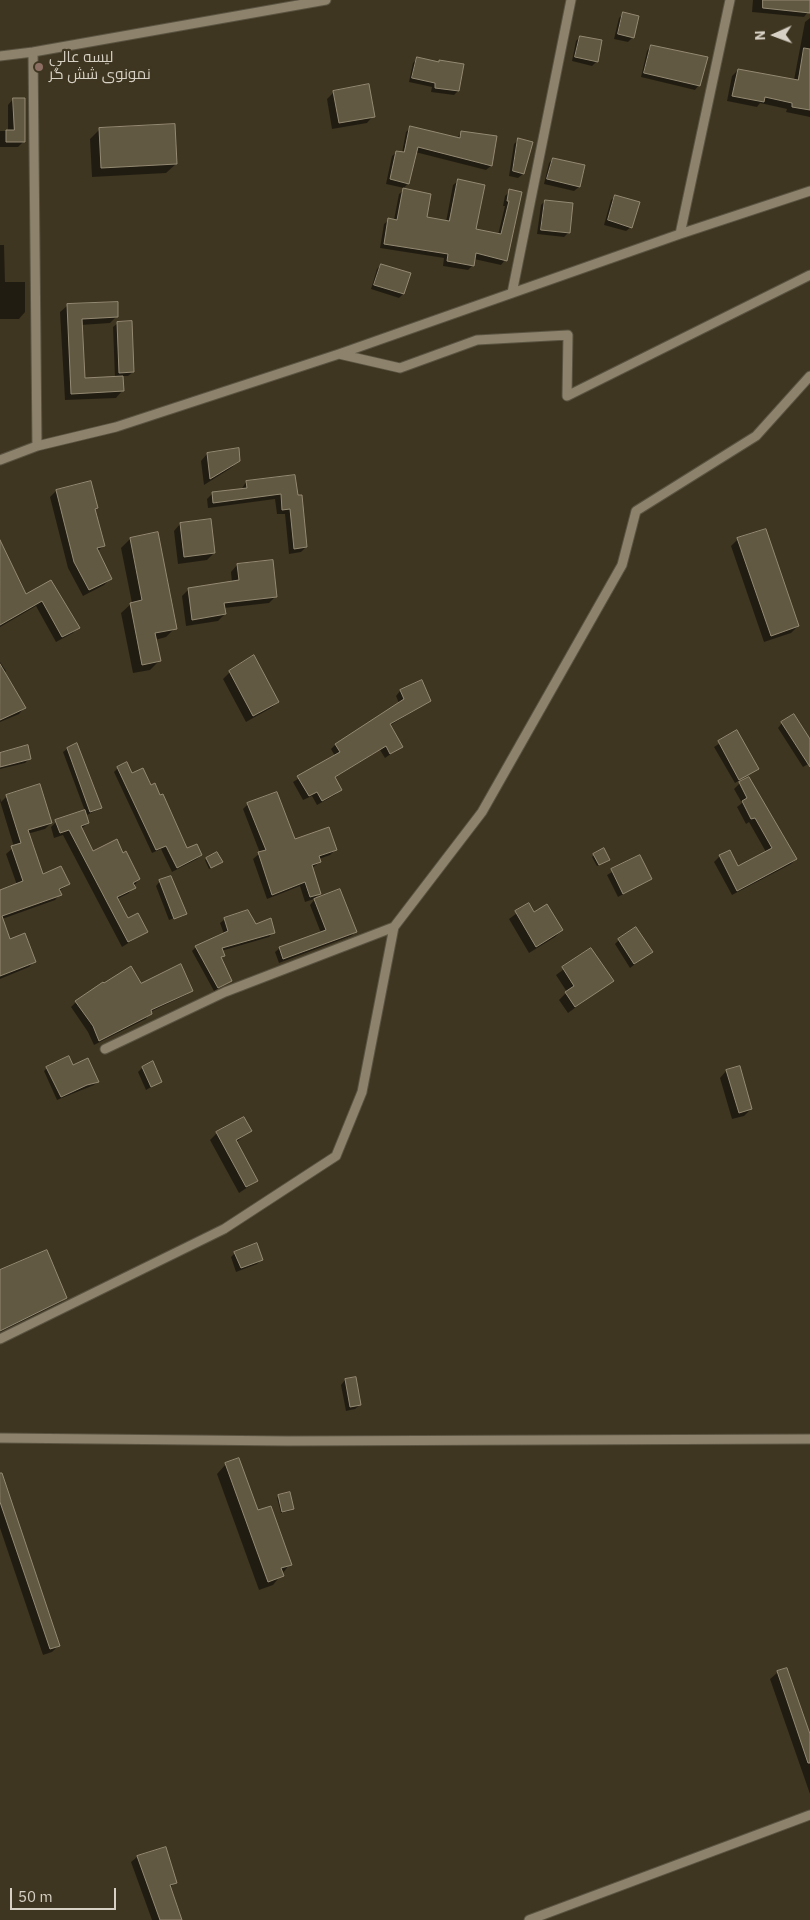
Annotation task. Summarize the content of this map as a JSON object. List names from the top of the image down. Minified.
{"places":["لیسه عالی نمونوی شش گر"],"scale_bar":"50 m","north":"left"}
